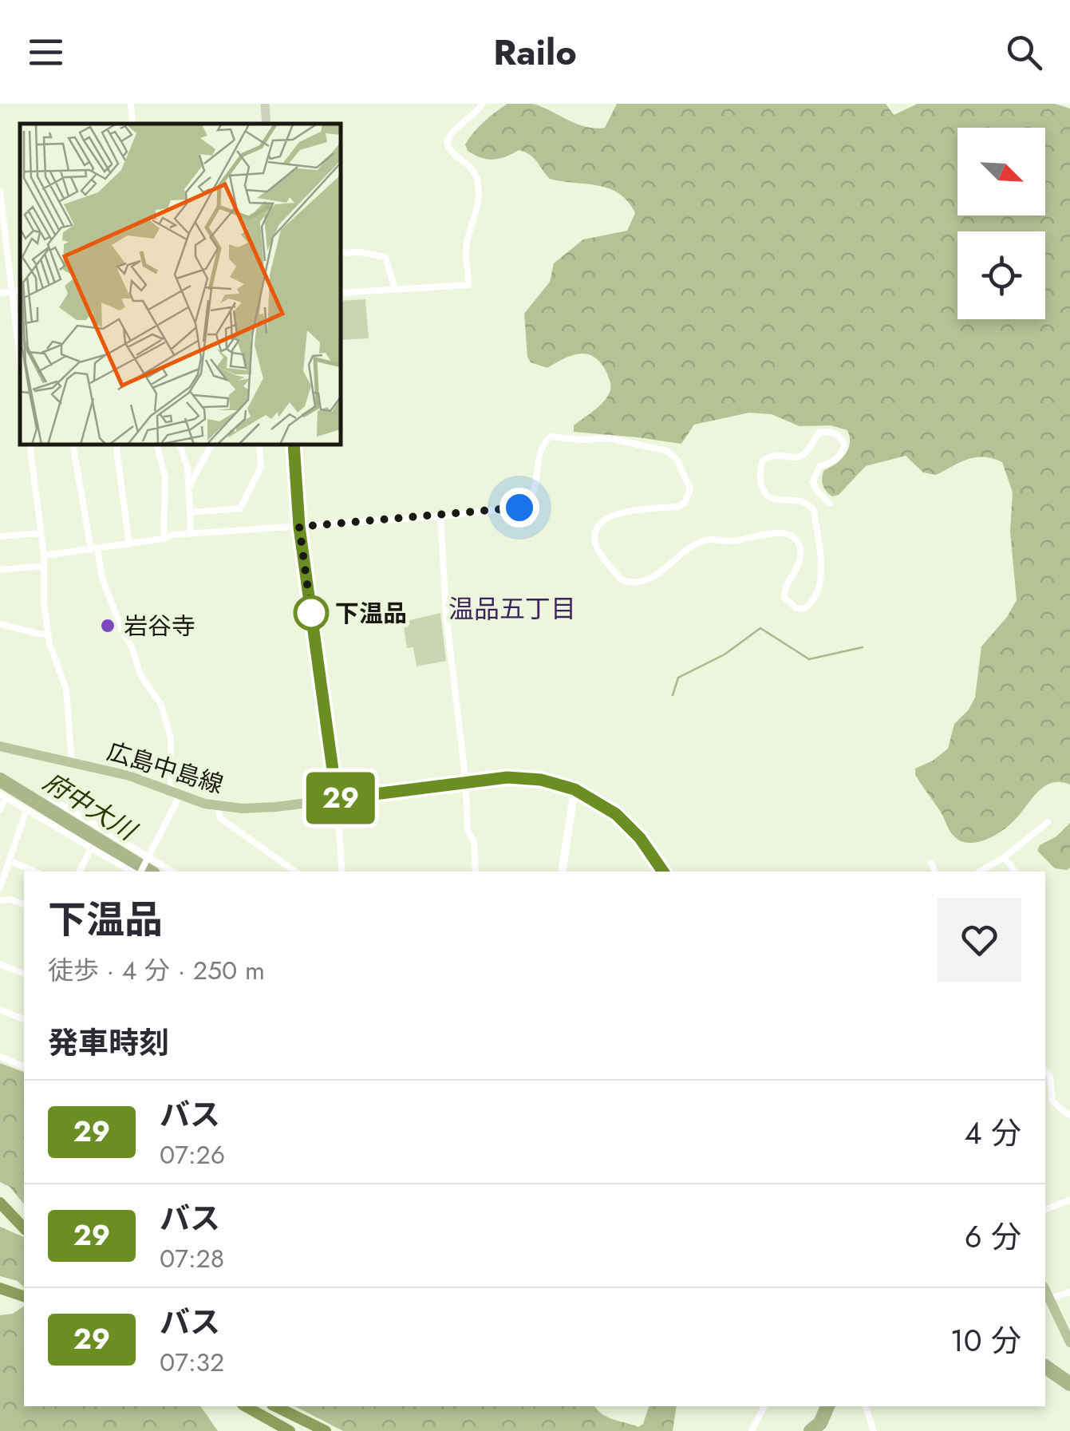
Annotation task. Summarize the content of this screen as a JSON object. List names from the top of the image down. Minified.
{"streets":{"main road":["広島中島線"]},"districts":["温品五丁目"],"water":["府中大川"],"places":["下温品","岩谷寺"],"lines":["bus line 29"],"north":"bottom right","page":{"header":"Railo","on_map":"29","heading":[["下温品","徒歩 · 4 分 · 250 m"],"発車時刻"],"list":[{"mark":"29","name":"バス","note":"07:26","value":"4 分"},{"mark":"29","name":"バス","note":"07:28","value":"6 分"},{"mark":"29","name":"バス","note":"07:32","value":"10 分"}]}}
